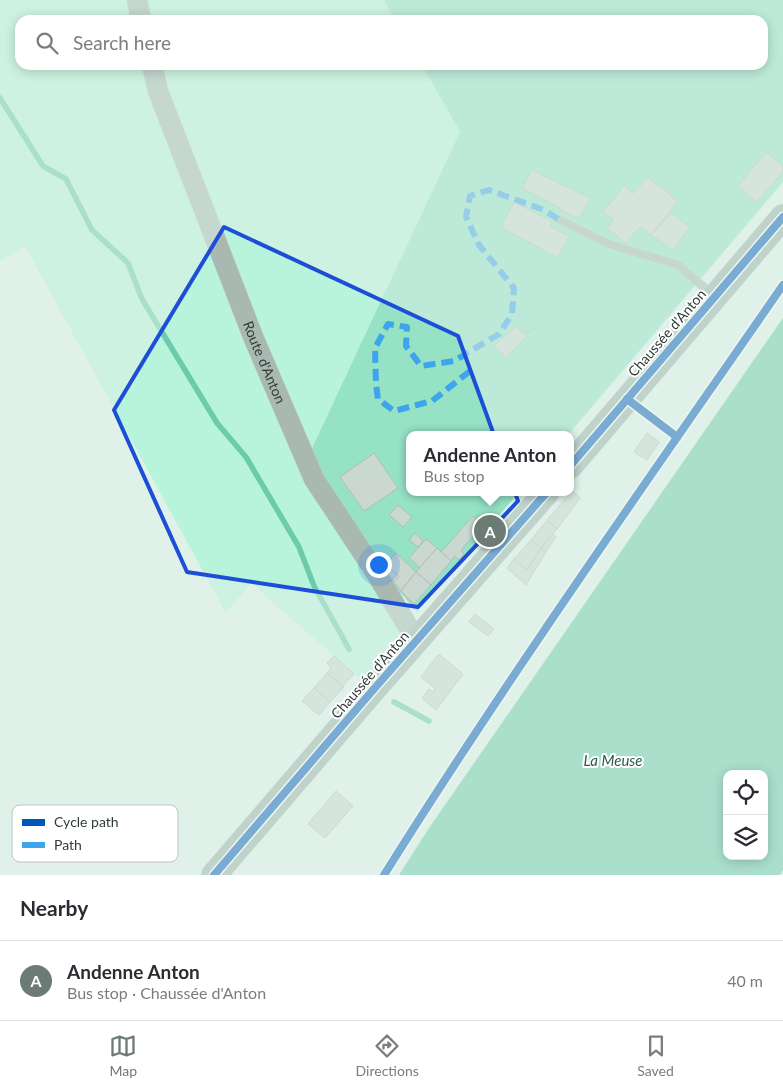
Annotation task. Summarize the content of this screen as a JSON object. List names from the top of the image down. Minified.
{"streets":{"main road":["Chaussée d'Anton"],"street":["Route d'Anton"]},"crossings":[["Chaussée d'Anton","Route d'Anton"]],"water":["La Meuse"],"legend":["Cycle path","Path"],"page":{"search":"Search here","popup":["Andenne Anton","Bus stop"],"pins":"A","heading":"Nearby","list":[{"mark":"A","name":"Andenne Anton","note":"Bus stop · Chaussée d'Anton","value":"40 m"}],"nav":["Map","Directions","Saved"]}}
